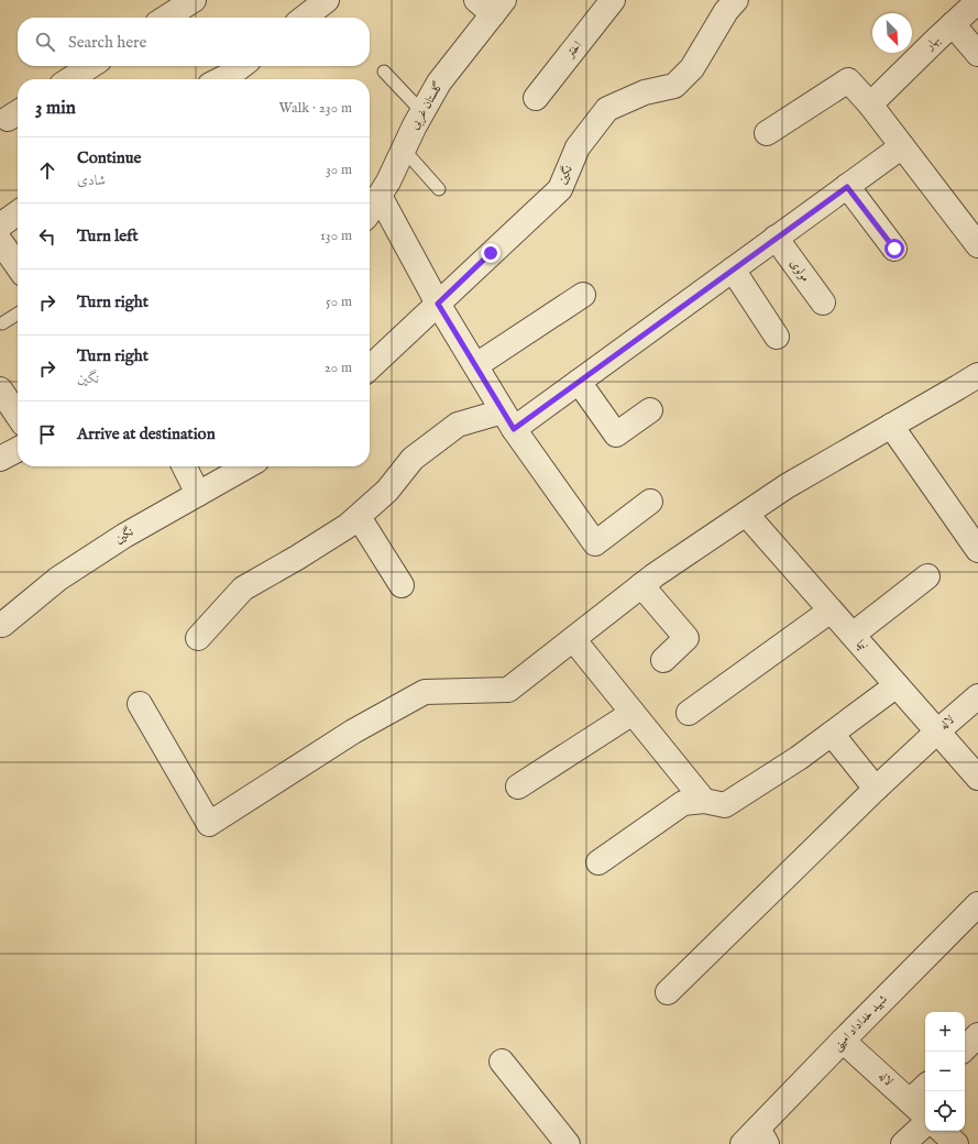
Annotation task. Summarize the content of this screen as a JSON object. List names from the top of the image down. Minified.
{"streets":{"street":["بهار","اختر","گلستان غربی","نگین","مولوی","نیما","لاله","شهید خداداد امینی"]},"crossings":[["نیما","لاله"],["لاله","شهید خداداد امینی"]],"north":"bottom right","page":{"search":"Search here","heading":["3 min","Walk · 230 m"],"list":[["Continue","شادی","30 m"],["Turn left","130 m"],["Turn right","50 m"],["Turn right","نگین","20 m"],"Arrive at destination"],"map_buttons":["+","−"]}}
